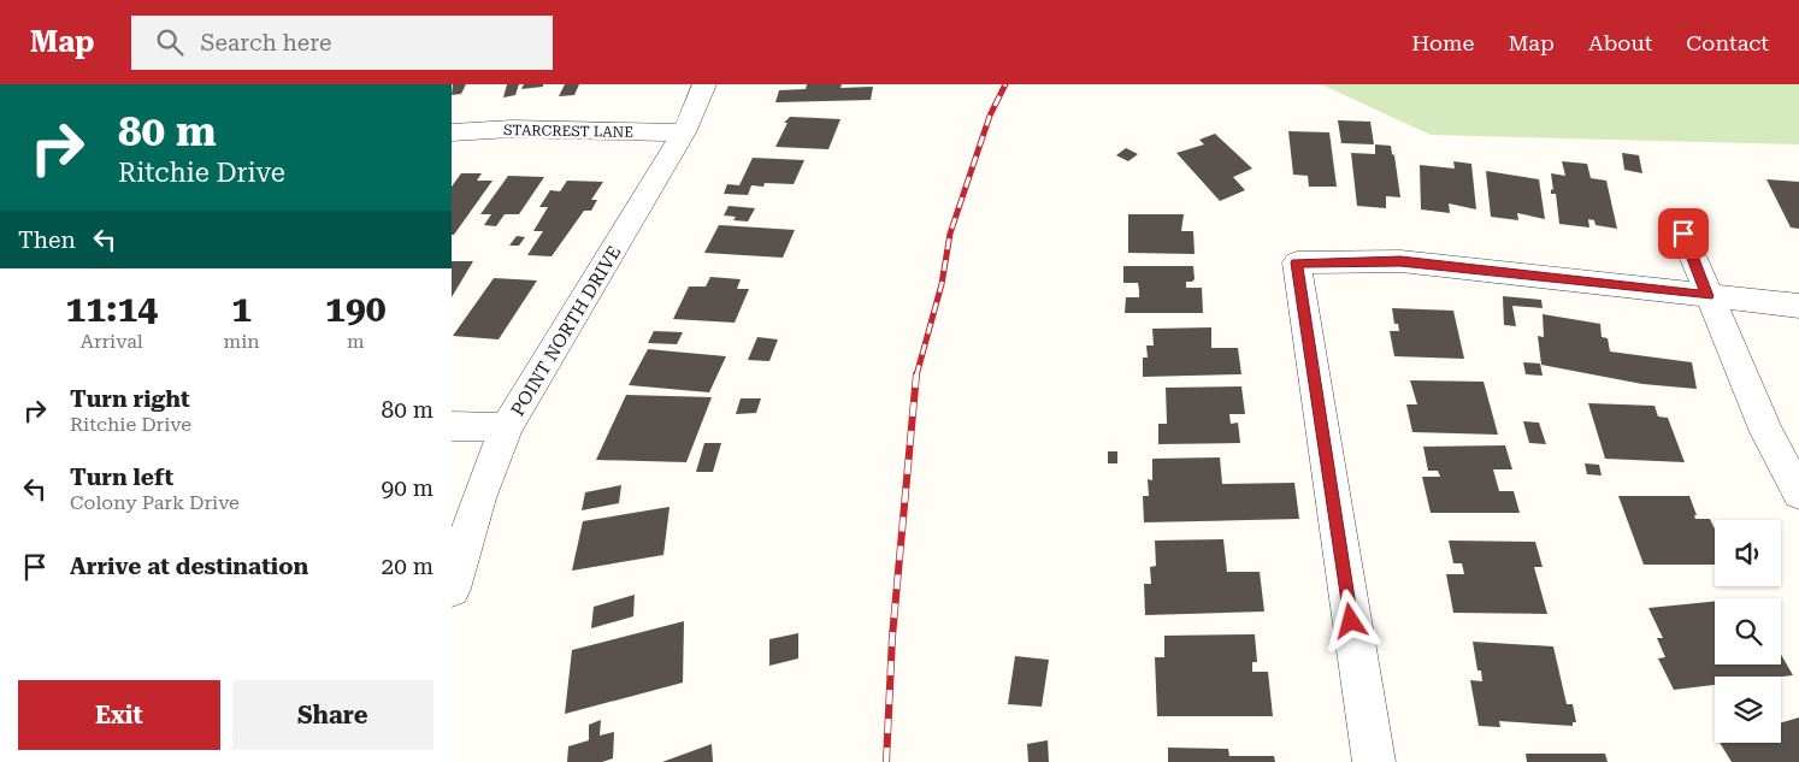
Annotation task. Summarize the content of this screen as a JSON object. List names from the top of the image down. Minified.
{"streets":{"street":["STARCREST LANE","POINT NORTH DRIVE"]},"crossings":[["STARCREST LANE","POINT NORTH DRIVE"]],"page":{"header":"Map","search":"Search here","nav":["Home","Map","About","Contact"],"turn":["80 m","Ritchie Drive"],"then":"Then","eta":["11:14","Arrival","1","min","190","m"],"list":[{"name":"Turn right","note":"Ritchie Drive","value":"80 m"},{"name":"Turn left","note":"Colony Park Drive","value":"90 m"},{"name":"Arrive at destination","value":"20 m"}],"buttons":["Exit","Share"]}}
